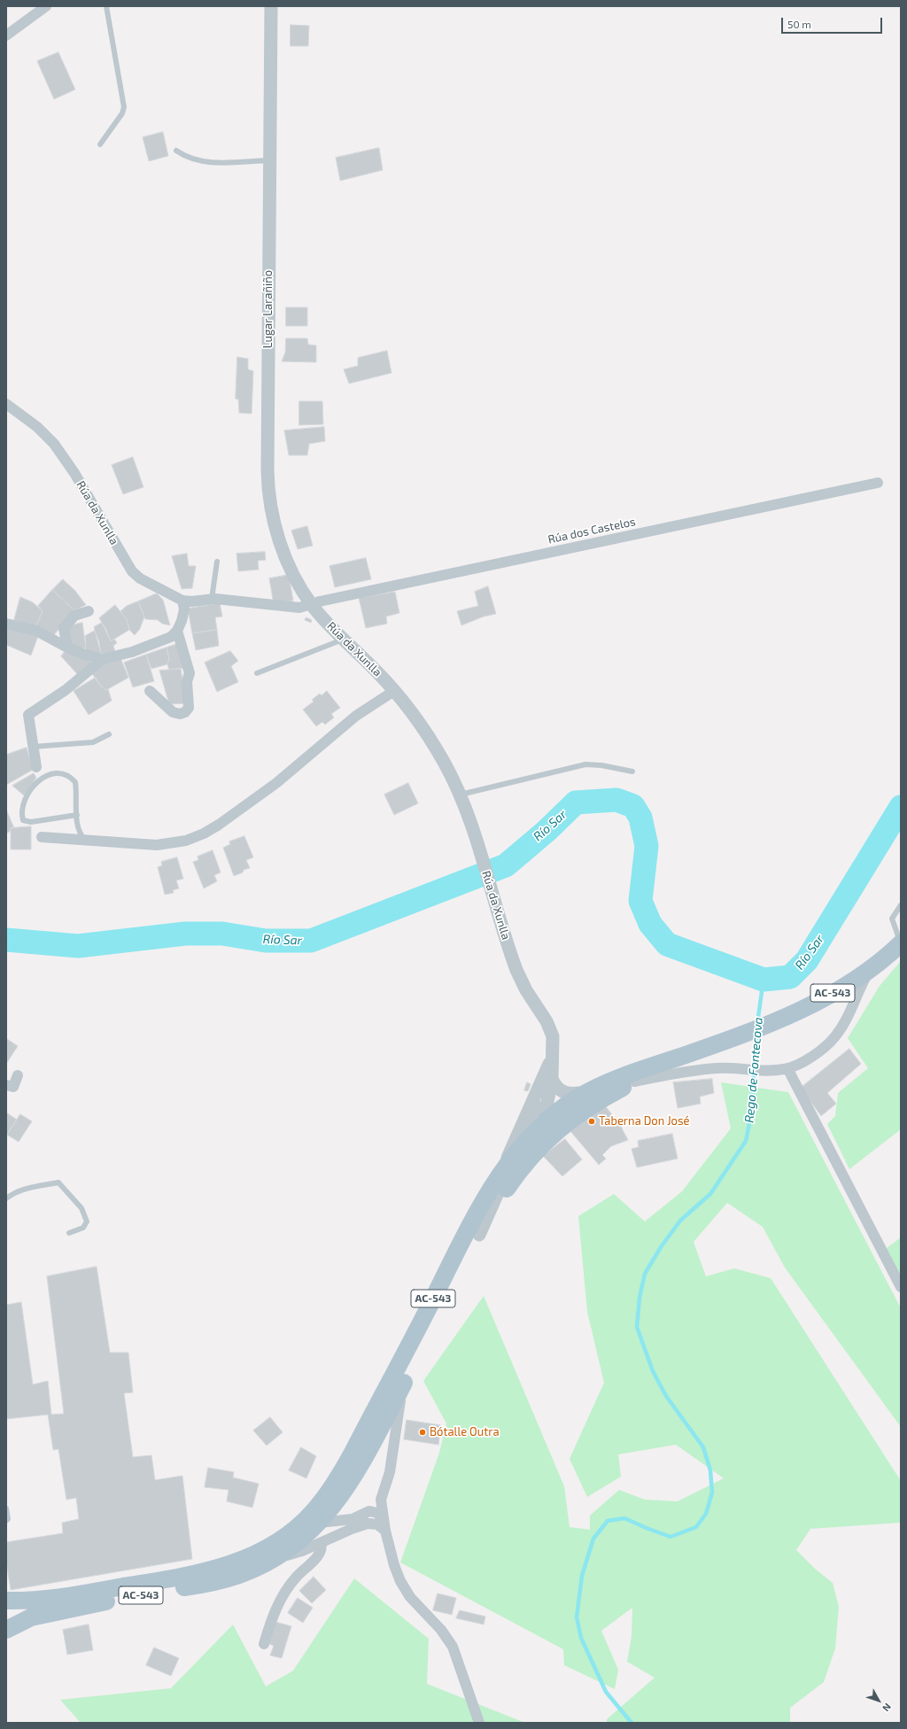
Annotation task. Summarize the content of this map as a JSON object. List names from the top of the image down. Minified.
{"streets":{"main road":["AC-543"],"street":["Lugar Larañiño","Rúa da Xunlla","Rúa dos Castelos"]},"crossings":[["Lugar Larañiño","Rúa da Xunlla"],["Lugar Larañiño","Rúa dos Castelos"],["Rúa da Xunlla","Rúa dos Castelos"],["Rúa da Xunlla","AC-543"]],"water":["Río Sar","Rego de Fontecova"],"places":["Taberna Don José","Bótalle Outra"],"scale_bar":"50 m","north":"bottom right"}
